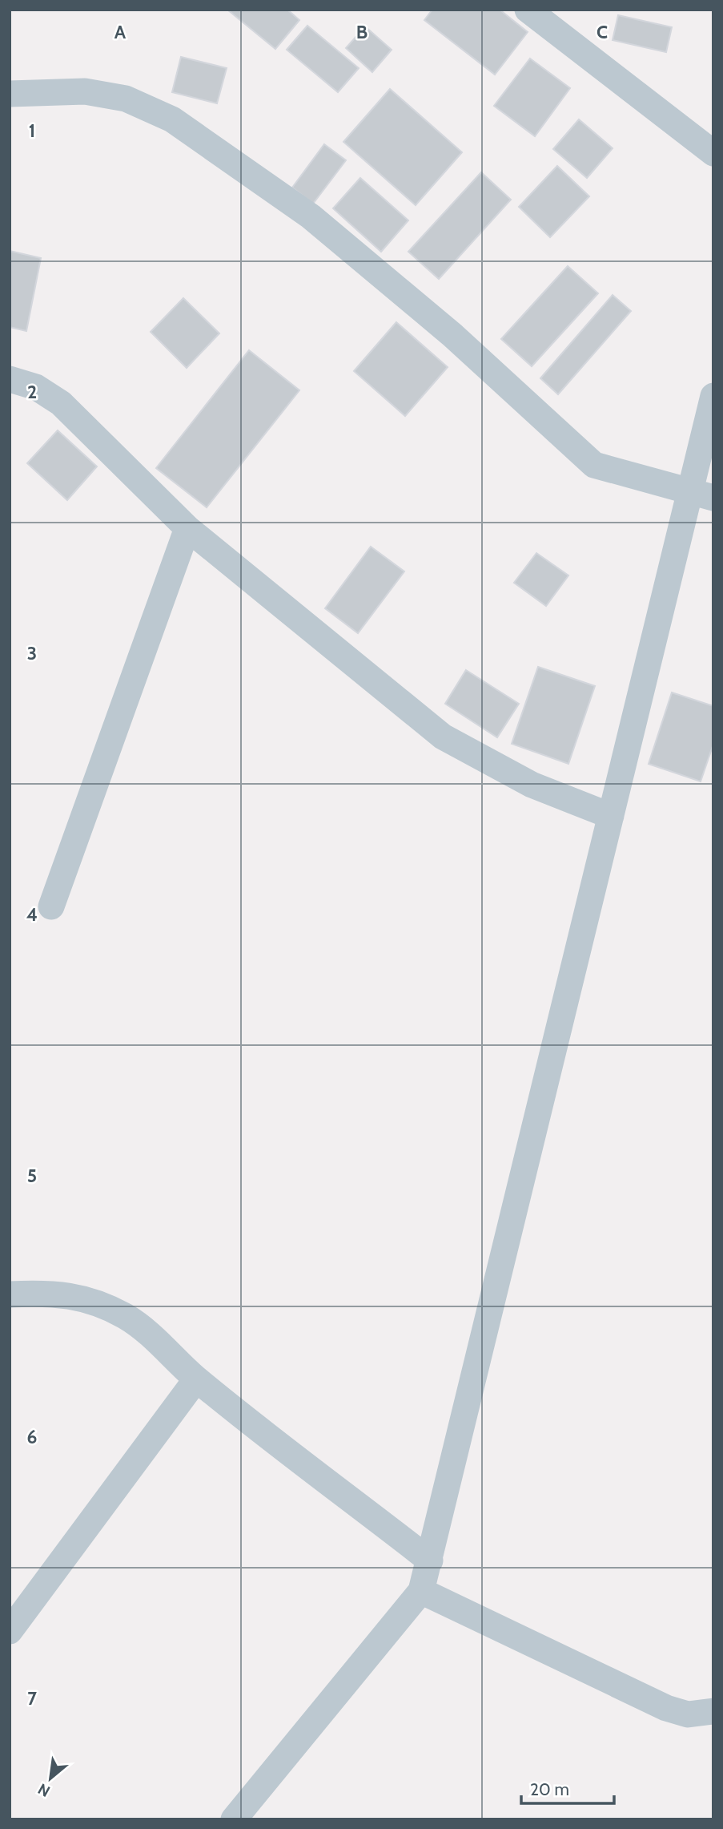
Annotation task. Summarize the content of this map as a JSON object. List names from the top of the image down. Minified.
{"scale_bar":"20 m","north":"bottom left","grid":{"columns":["A","B","C"],"rows":["1","2","3","4","5","6","7"]}}
